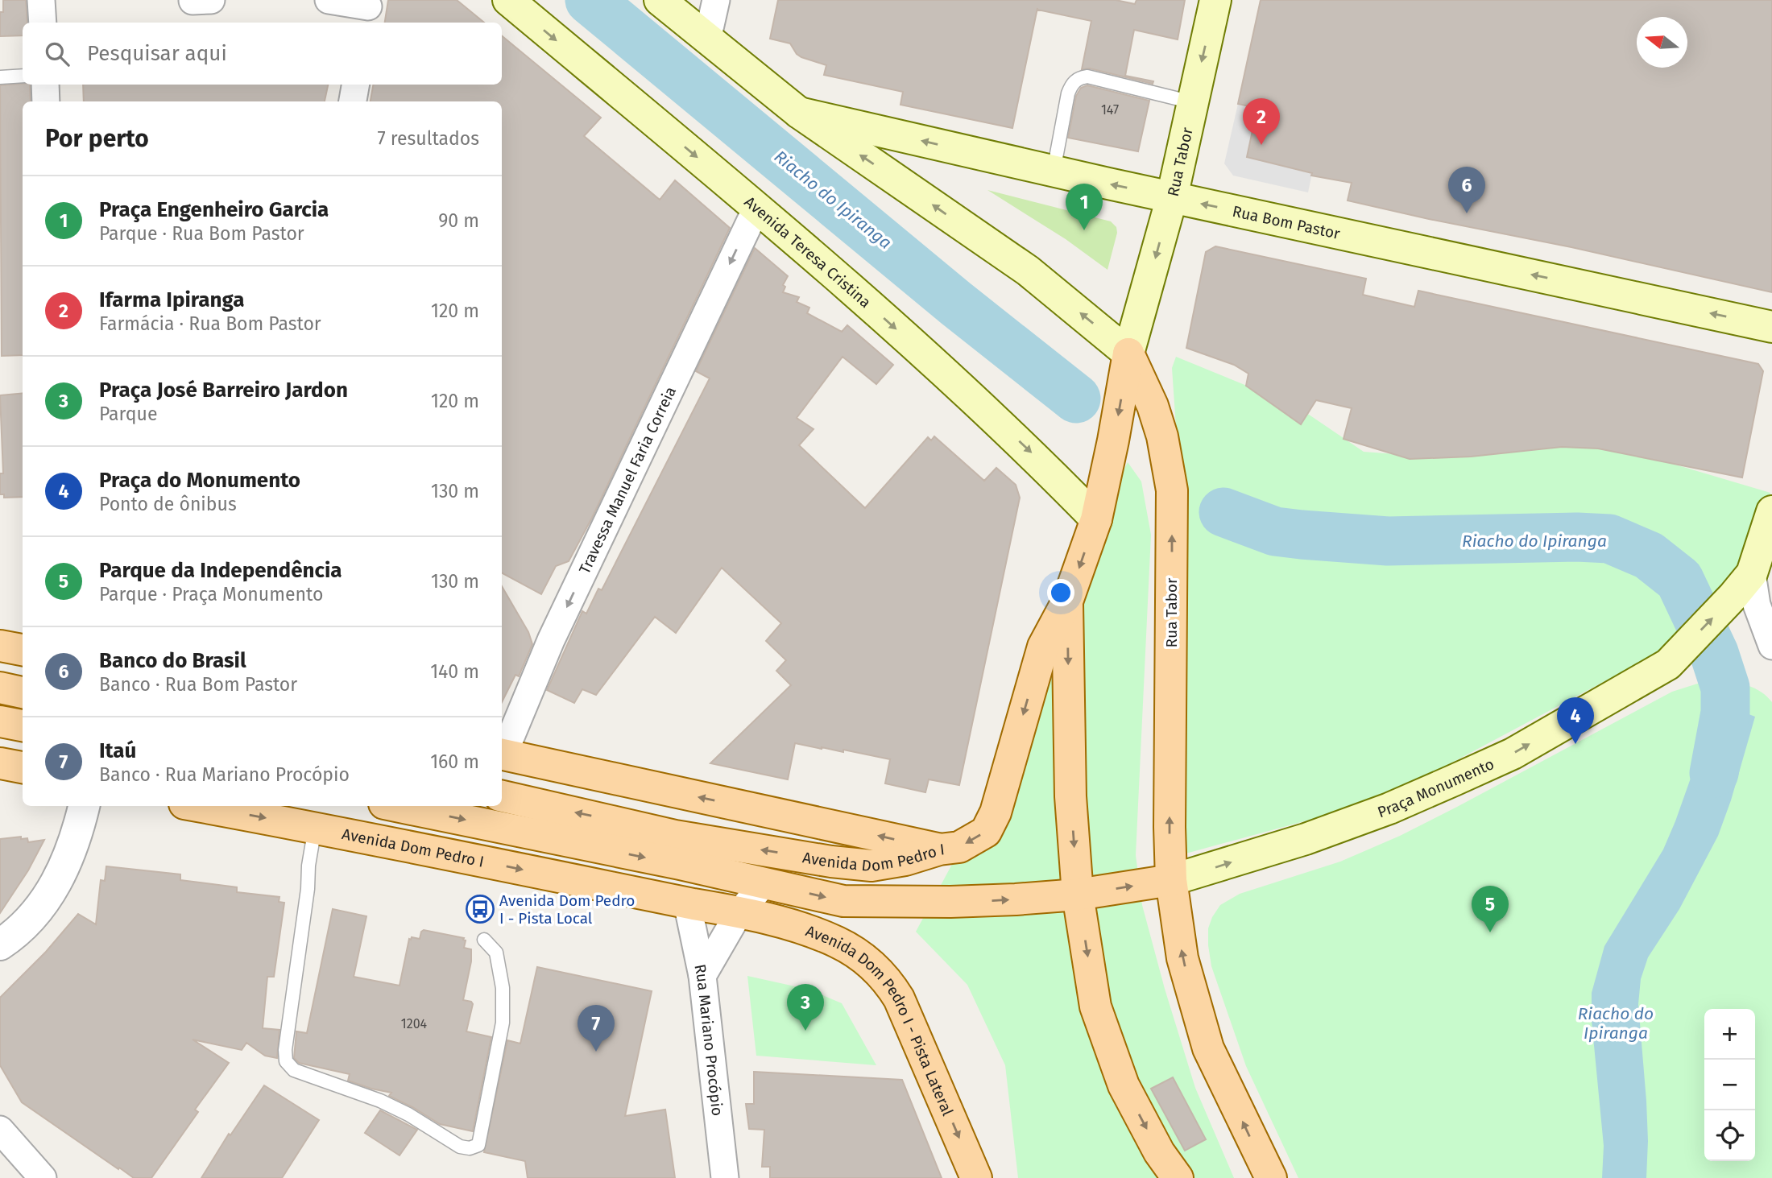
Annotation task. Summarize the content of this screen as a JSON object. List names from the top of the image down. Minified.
{"streets":{"main road":["Rua Tabor","Rua Bom Pastor","Avenida Teresa Cristina","Praça Monumento","Avenida Dom Pedro I","Avenida Dom Pedro I - Pista Lateral"],"street":["Travessa Manuel Faria Correia","Rua Mariano Procópio"]},"crossings":[["Rua Tabor","Rua Bom Pastor"],["Rua Tabor","Avenida Teresa Cristina"],["Rua Tabor","Praça Monumento"],["Rua Tabor","Avenida Dom Pedro I"],["Avenida Teresa Cristina","Travessa Manuel Faria Correia"],["Praça Monumento","Avenida Dom Pedro I"],["Avenida Dom Pedro I","Avenida Dom Pedro I - Pista Lateral"],["Avenida Dom Pedro I","Rua Mariano Procópio"]],"one_way":["Travessa Manuel Faria Correia","Praça Monumento"],"water":["Riacho do Ipiranga"],"places":{"bus stop":["Avenida Dom Pedro I - Pista Local"]},"house_numbers":["147","1204"],"north":"left","page":{"search":"Pesquisar aqui","pins":["2","6","1","4","5","3","7"],"heading":["Por perto","7 resultados"],"list":[{"mark":"1","name":"Praça Engenheiro Garcia","note":"Parque · Rua Bom Pastor","value":"90 m"},{"mark":"2","name":"Ifarma Ipiranga","note":"Farmácia · Rua Bom Pastor","value":"120 m"},{"mark":"3","name":"Praça José Barreiro Jardon","note":"Parque","value":"120 m"},{"mark":"4","name":"Praça do Monumento","note":"Ponto de ônibus","value":"130 m"},{"mark":"5","name":"Parque da Independência","note":"Parque · Praça Monumento","value":"130 m"},{"mark":"6","name":"Banco do Brasil","note":"Banco · Rua Bom Pastor","value":"140 m"},{"mark":"7","name":"Itaú","note":"Banco · Rua Mariano Procópio","value":"160 m"}],"map_buttons":["+","−"]}}
